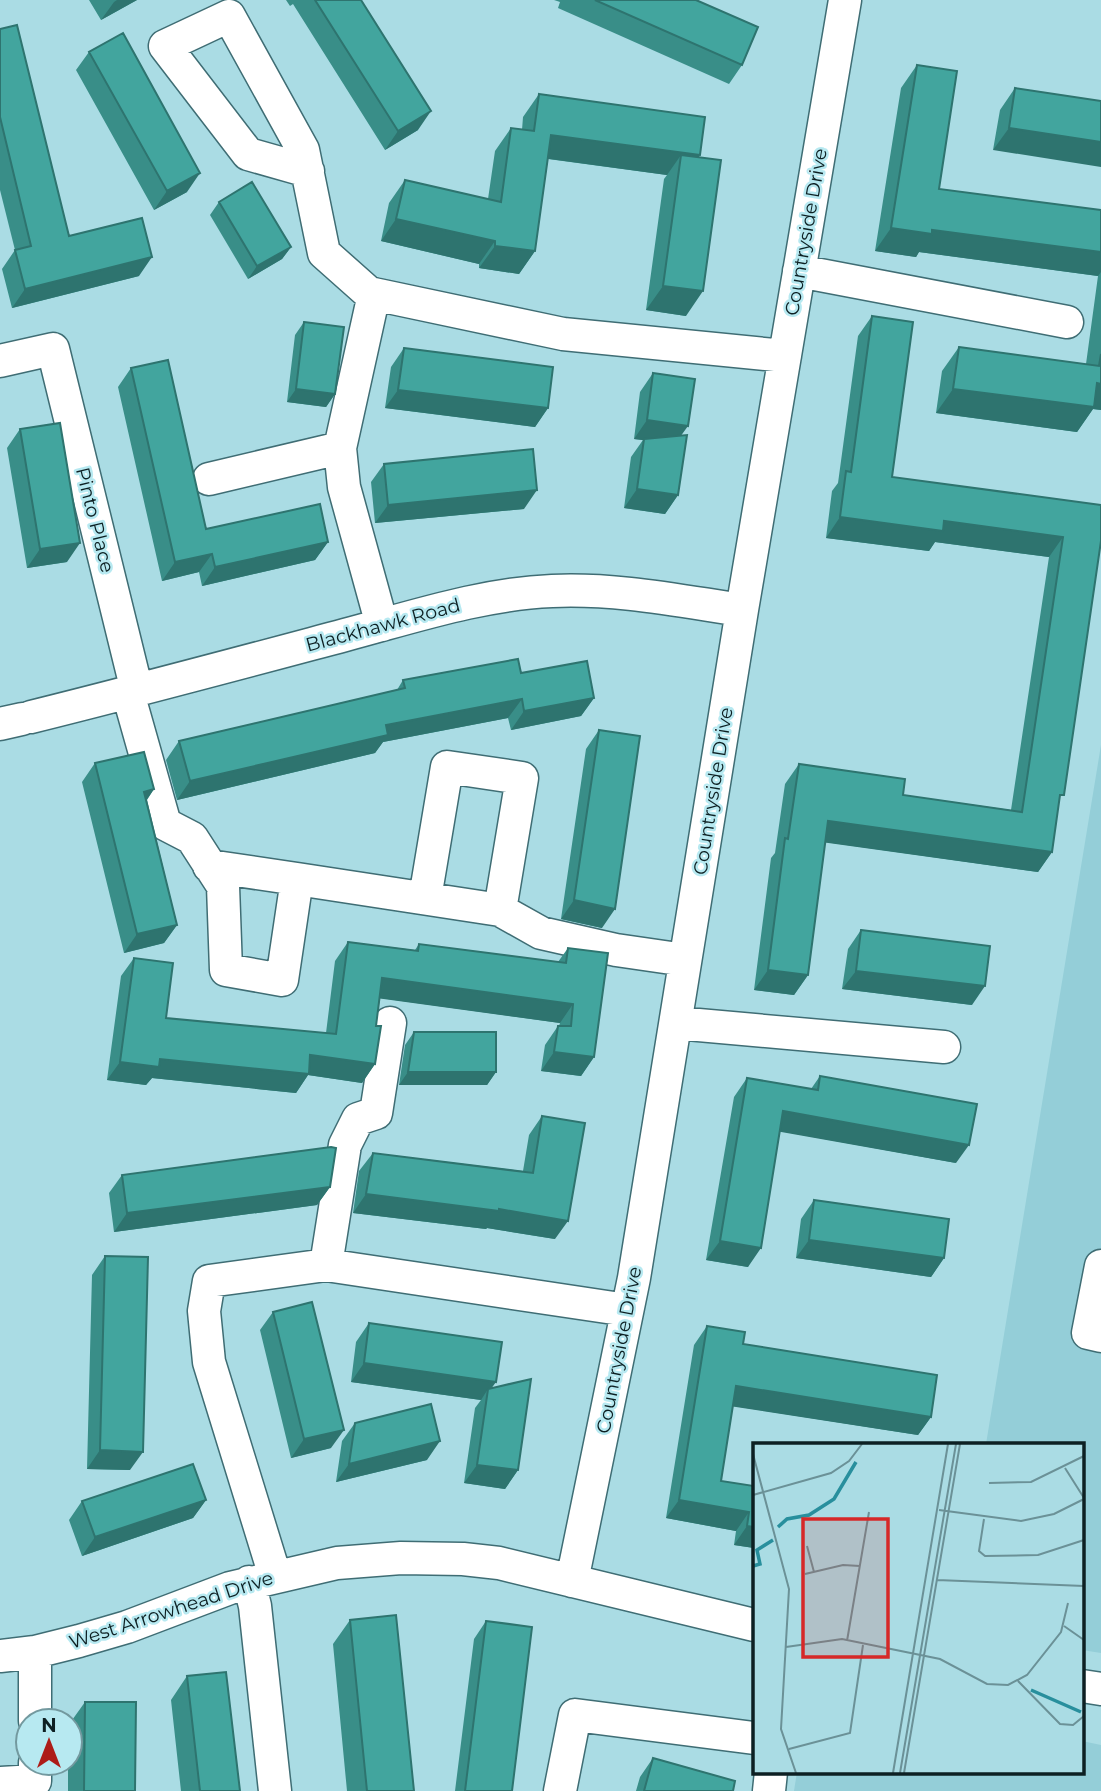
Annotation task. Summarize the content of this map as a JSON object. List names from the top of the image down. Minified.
{"streets":{"street":["Countryside Drive","Pinto Place","Blackhawk Road","West Arrowhead Drive"]},"crossings":[["Countryside Drive","Blackhawk Road"],["Countryside Drive","West Arrowhead Drive"],["Pinto Place","Blackhawk Road"]],"north":"top"}
